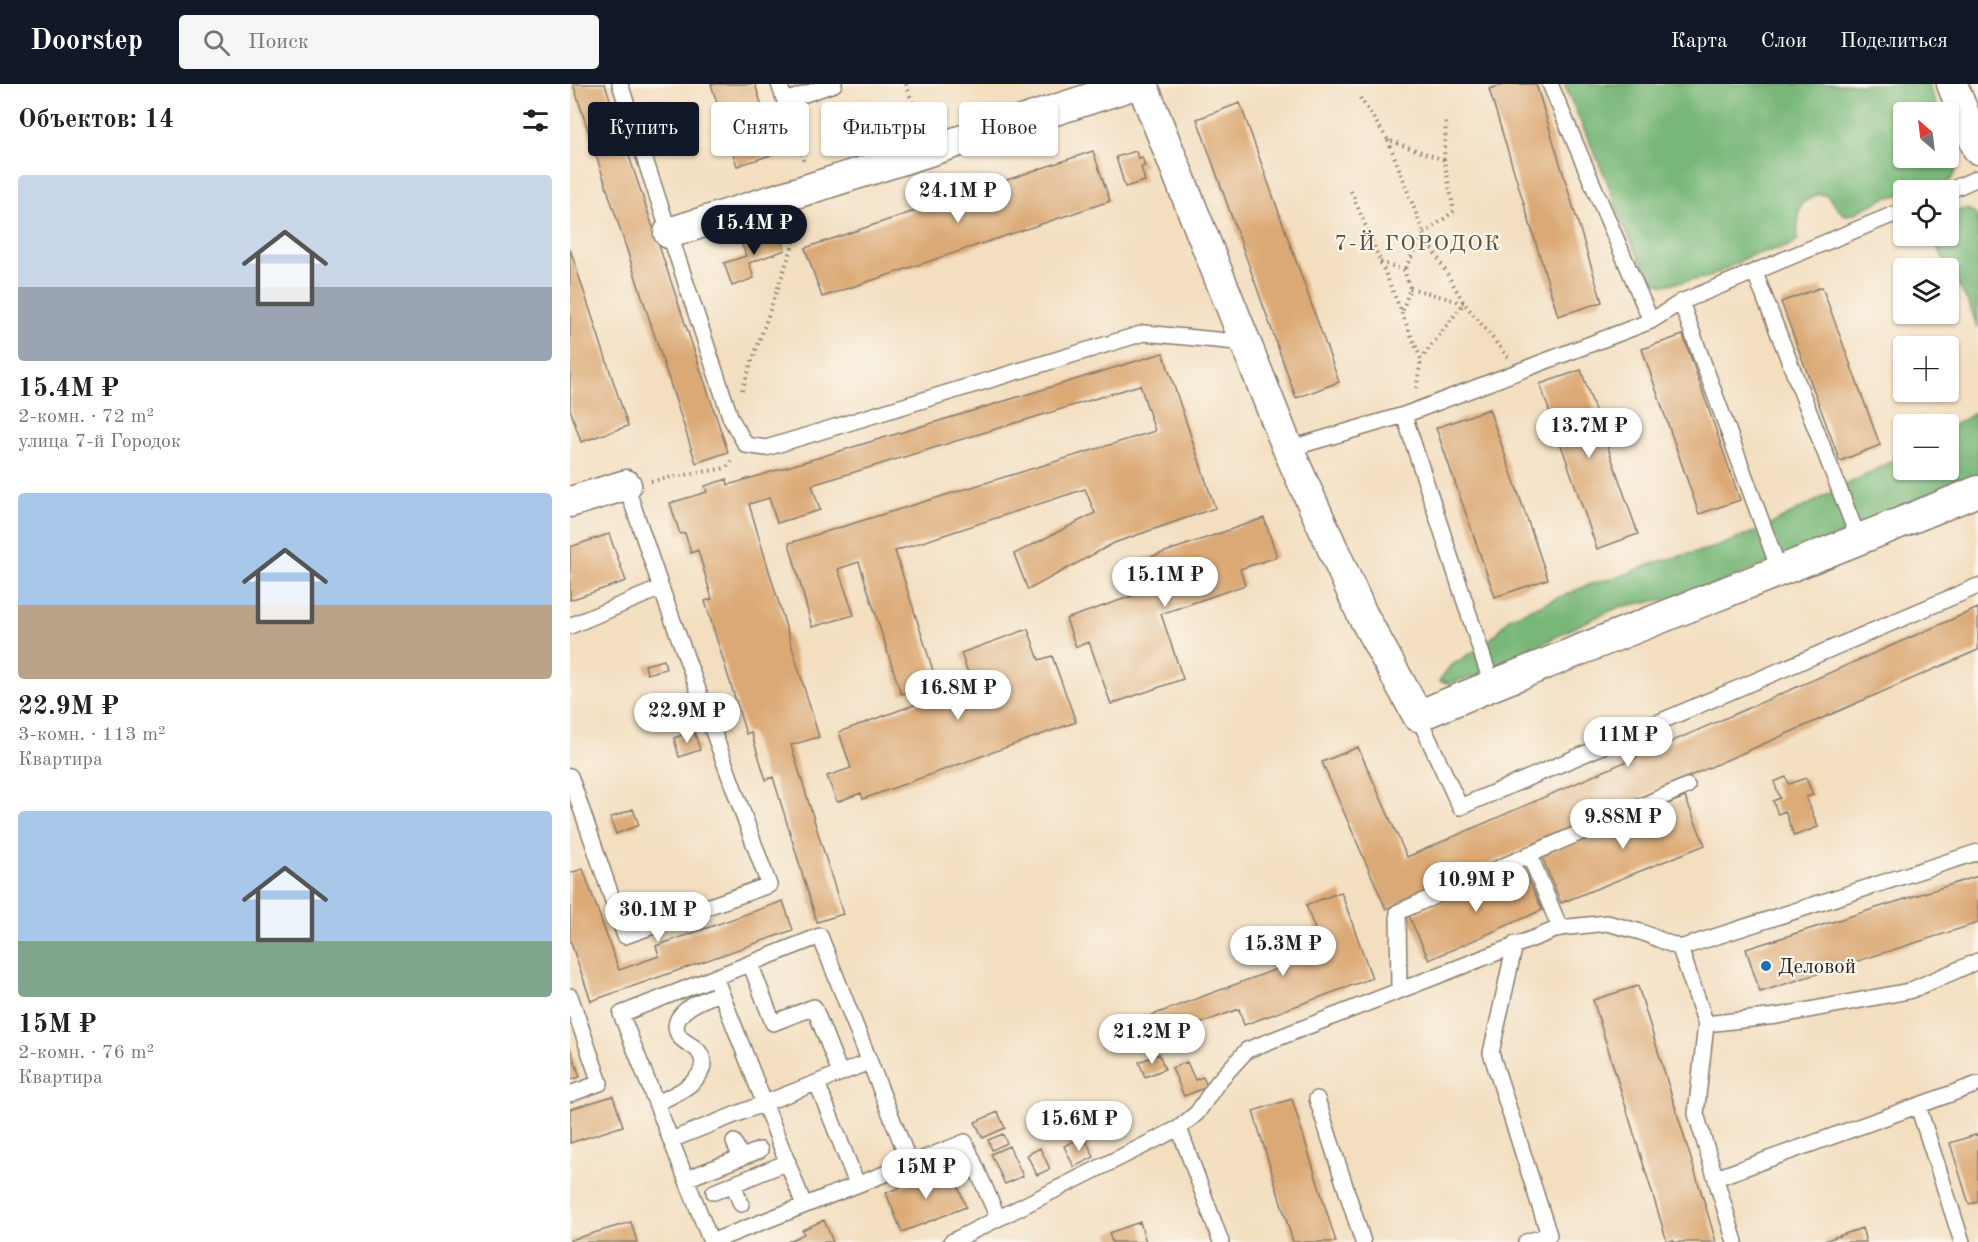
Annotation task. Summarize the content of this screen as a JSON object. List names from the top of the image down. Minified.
{"districts":["7-Й ГОРОДОК"],"places":["Деловой"],"north":"top left","page":{"header":"Doorstep","search":"Поиск","nav":["Карта","Слои","Поделиться"],"heading":"Объектов: 14","map_buttons":["+","−"],"chip":["Купить","Снять","Фильтры","Новое"],"list":[{"name":"15.4M ₽","note":"2-комн. · 72 m² · улица 7-й Городок"},{"name":"22.9M ₽","note":"3-комн. · 113 m² · Квартира"},{"name":"15M ₽","note":"2-комн. · 76 m² · Квартира"}],"price":["24.1M ₽","15.4M ₽","13.7M ₽","15.1M ₽","16.8M ₽","22.9M ₽","11M ₽","9.88M ₽","10.9M ₽","30.1M ₽","15.3M ₽","21.2M ₽","15.6M ₽","15M ₽"]}}
